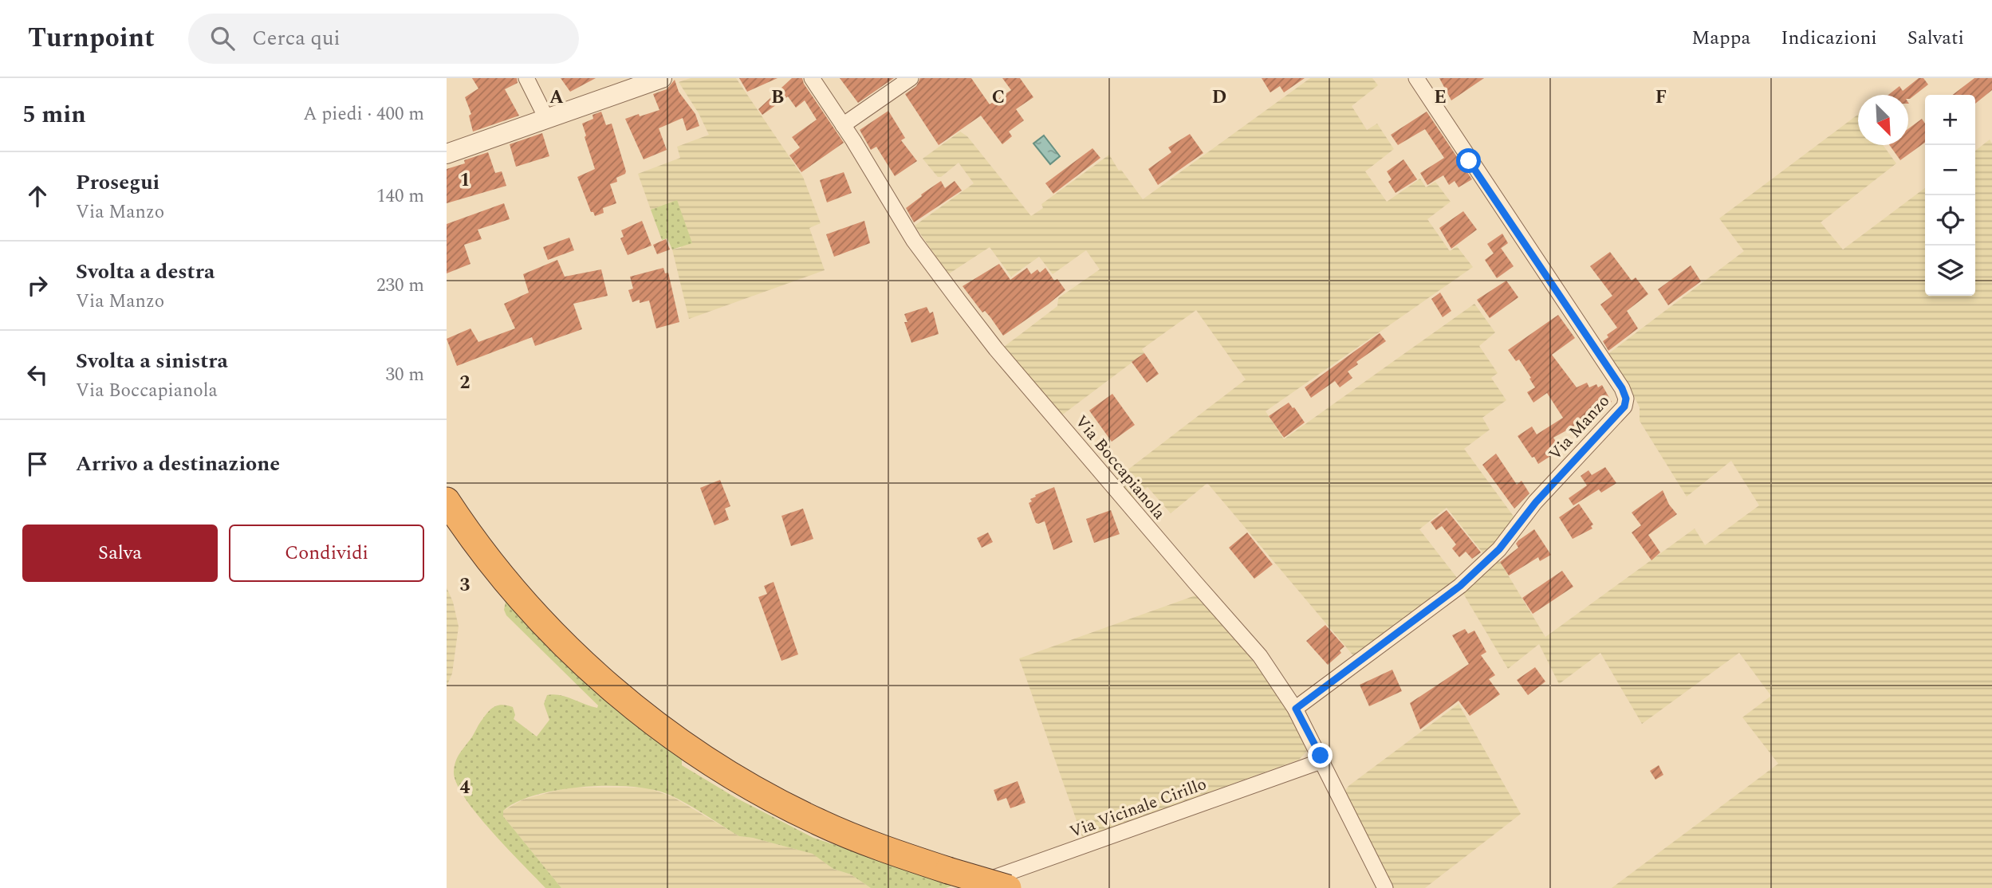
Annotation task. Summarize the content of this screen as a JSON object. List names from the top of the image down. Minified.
{"streets":{"street":["Via Manzo","Via Boccapianola","Via Vicinale Cirillo"]},"crossings":[["Via Manzo","Via Boccapianola"],["Via Boccapianola","Via Vicinale Cirillo"]],"north":"bottom right","page":{"header":"Turnpoint","search":"Cerca qui","nav":["Mappa","Indicazioni","Salvati"],"heading":["5 min","A piedi · 400 m"],"map_buttons":["+","−"],"list":[["Prosegui","Via Manzo","140 m"],["Svolta a destra","Via Manzo","230 m"],["Svolta a sinistra","Via Boccapianola","30 m"],"Arrivo a destinazione"],"buttons":["Salva","Condividi"]},"grid":{"columns":["A","B","C","D","E","F"],"rows":["1","2","3","4"]}}
